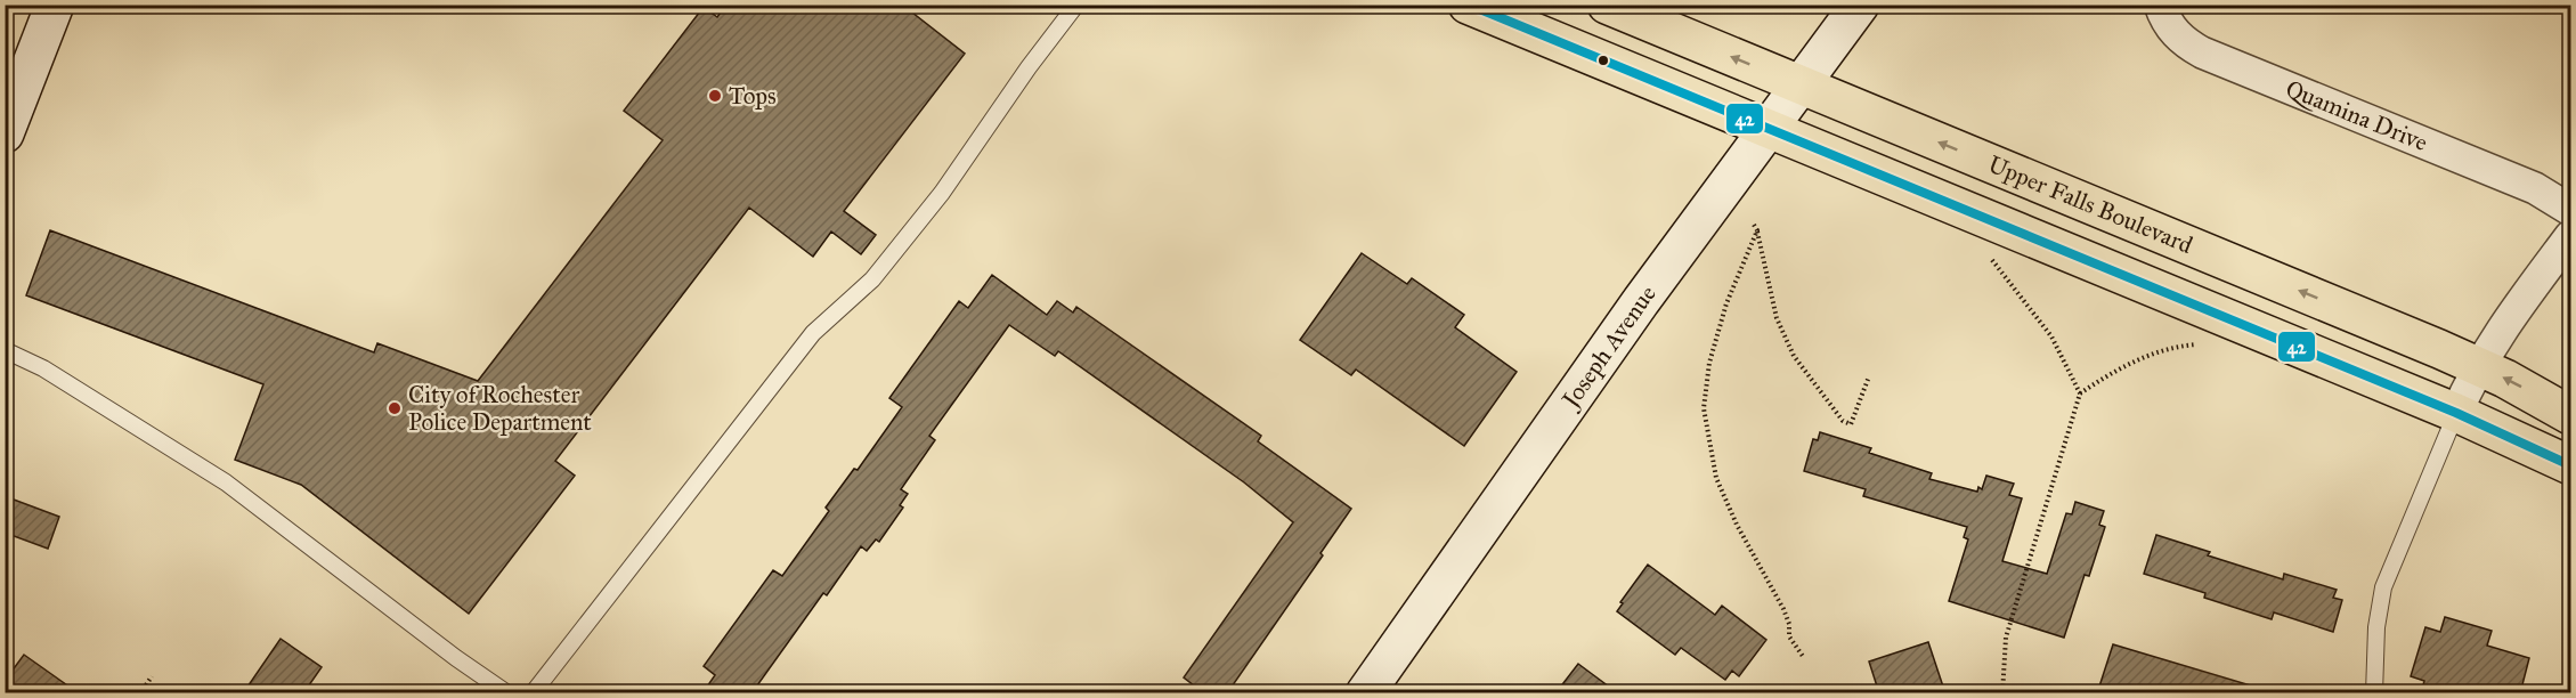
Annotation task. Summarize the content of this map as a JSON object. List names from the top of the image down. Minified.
{"streets":{"main road":["Upper Falls Boulevard","Joseph Avenue"],"street":["Quamina Drive"]},"crossings":[["Upper Falls Boulevard","Joseph Avenue"]],"places":["Tops","City of Rochester Police Department"],"lines":["transit line 42"]}
